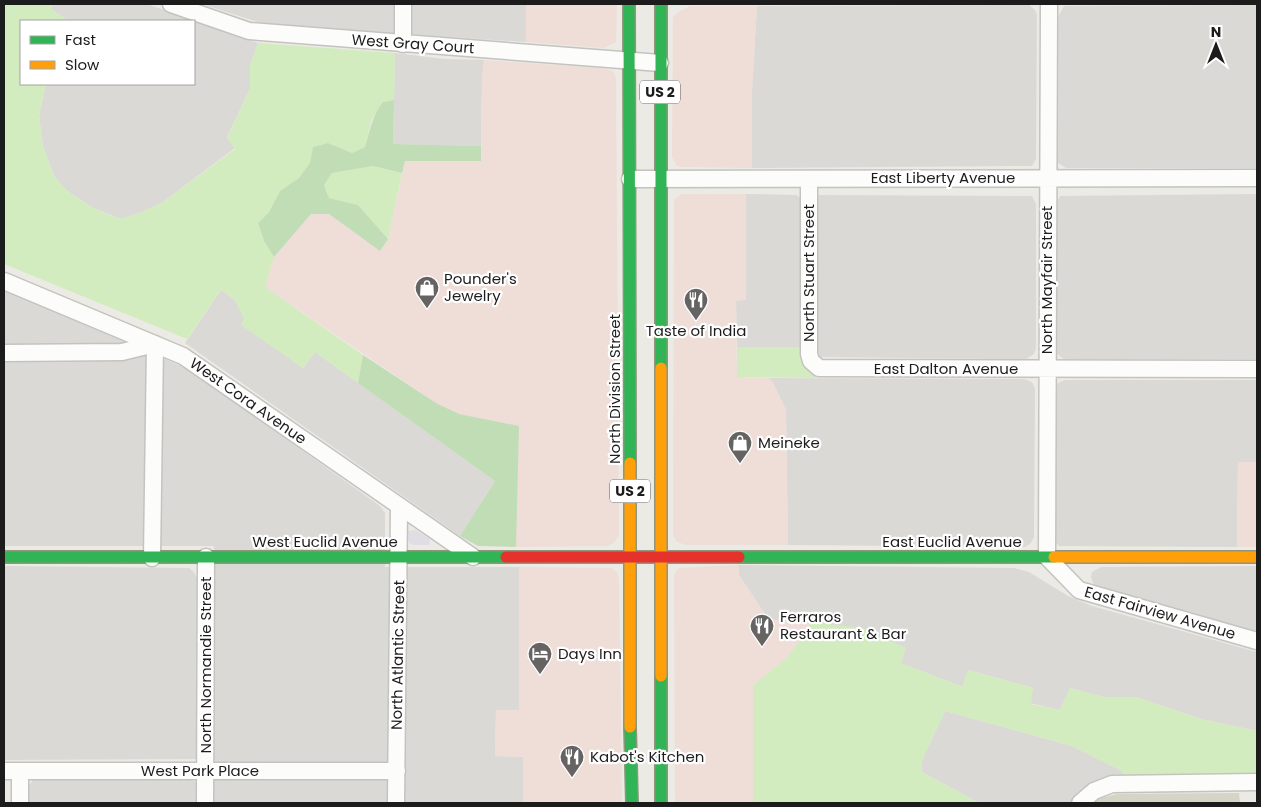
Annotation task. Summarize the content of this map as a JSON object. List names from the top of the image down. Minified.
{"streets":{"main road":["US 2","North Division Street","West Euclid Avenue","East Euclid Avenue"],"street":["West Gray Court","East Liberty Avenue","North Stuart Street","North Mayfair Street","East Dalton Avenue","West Cora Avenue","East Fairview Avenue","North Atlantic Street","North Normandie Street","West Park Place"]},"crossings":[["West Gray Court","US 2"],["West Gray Court","North Division Street"],["US 2","East Liberty Avenue"],["US 2","East Euclid Avenue"],["East Liberty Avenue","North Stuart Street"],["East Liberty Avenue","North Mayfair Street"],["East Liberty Avenue","North Division Street"],["North Stuart Street","East Dalton Avenue"],["North Mayfair Street","East Dalton Avenue"],["North Mayfair Street","East Euclid Avenue"],["North Mayfair Street","East Fairview Avenue"],["North Division Street","West Euclid Avenue"],["West Cora Avenue","West Euclid Avenue"],["West Cora Avenue","North Atlantic Street"],["West Euclid Avenue","East Euclid Avenue"],["West Euclid Avenue","North Atlantic Street"],["West Euclid Avenue","North Normandie Street"],["East Euclid Avenue","East Fairview Avenue"],["North Atlantic Street","West Park Place"],["North Normandie Street","West Park Place"]],"places":{"shop":["Pounder's Jewelry","Meineke"],"restaurant":["Taste of India","Ferraros Restaurant & Bar","Kabot's Kitchen"],"hotel":["Days Inn"]},"legend":["Fast","Slow"],"north":"top"}
